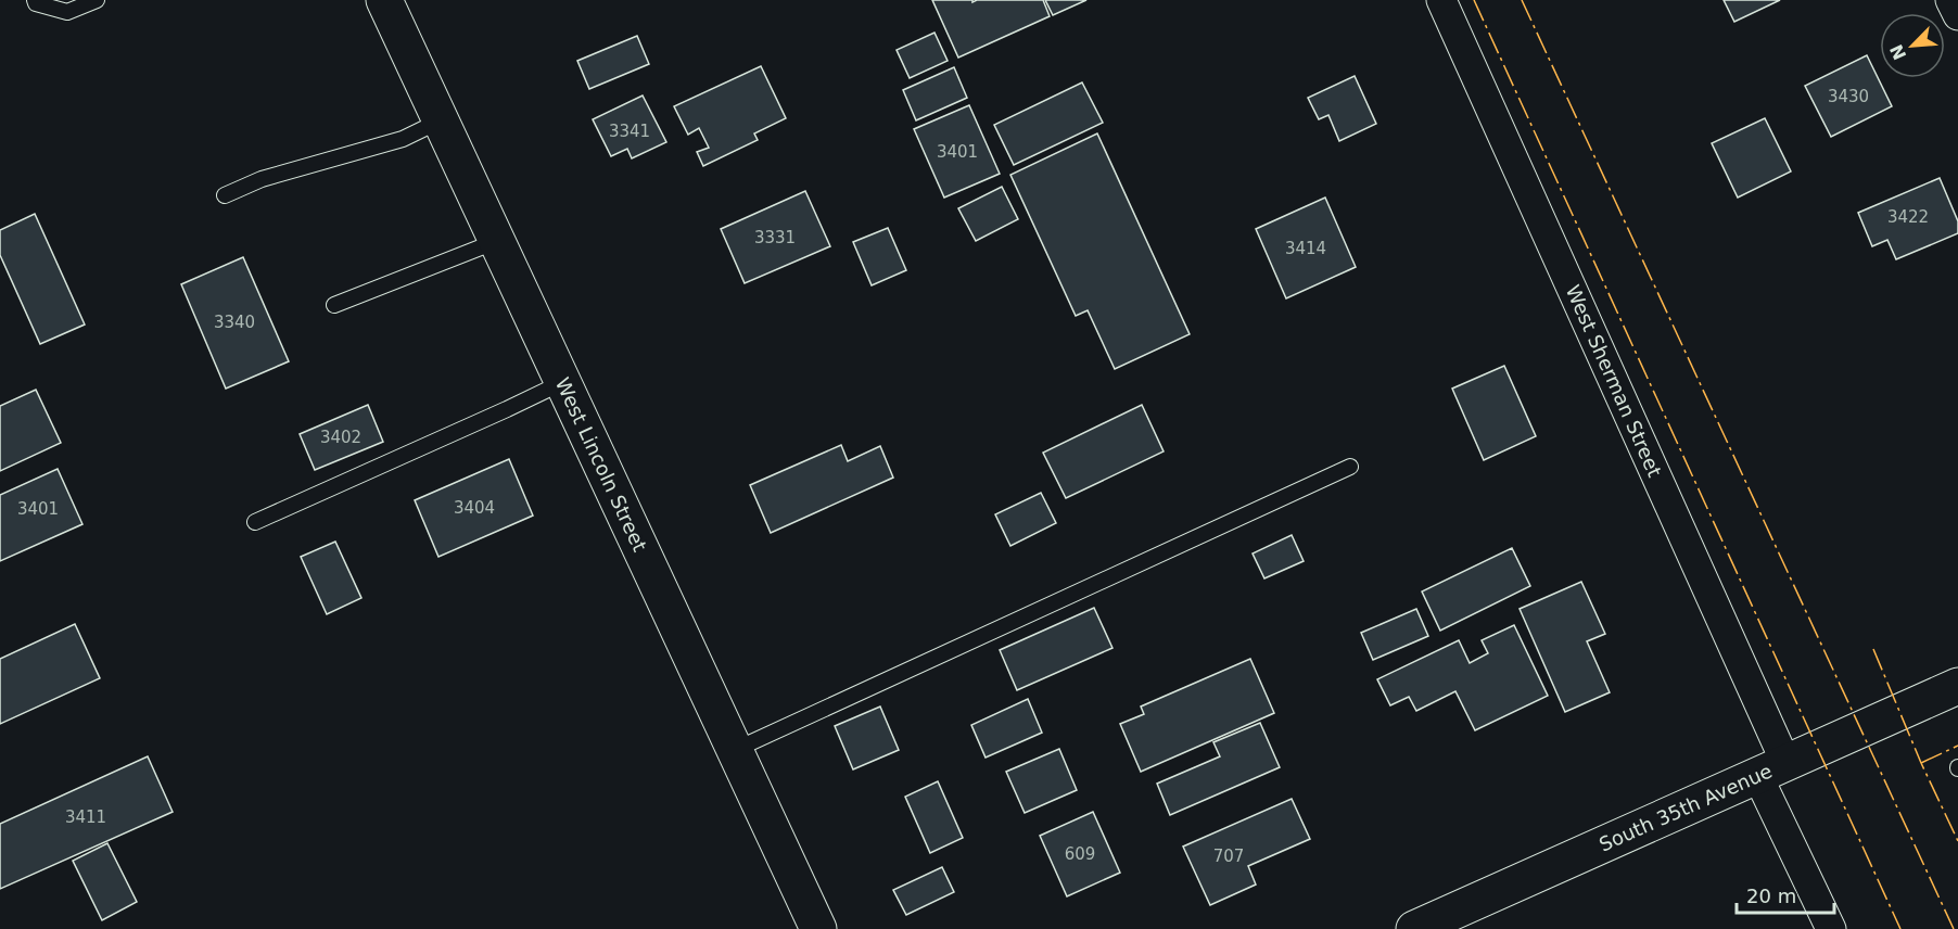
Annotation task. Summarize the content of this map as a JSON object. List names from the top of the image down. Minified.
{"streets":{"street":["West Sherman Street","West Lincoln Street","South 35th Avenue"]},"crossings":[["West Sherman Street","South 35th Avenue"]],"house_numbers":["3430","3341","3401","3422","3331","3414","3340","3402","3404","3401","3411","609","707"],"scale_bar":"20 m","north":"bottom left"}
